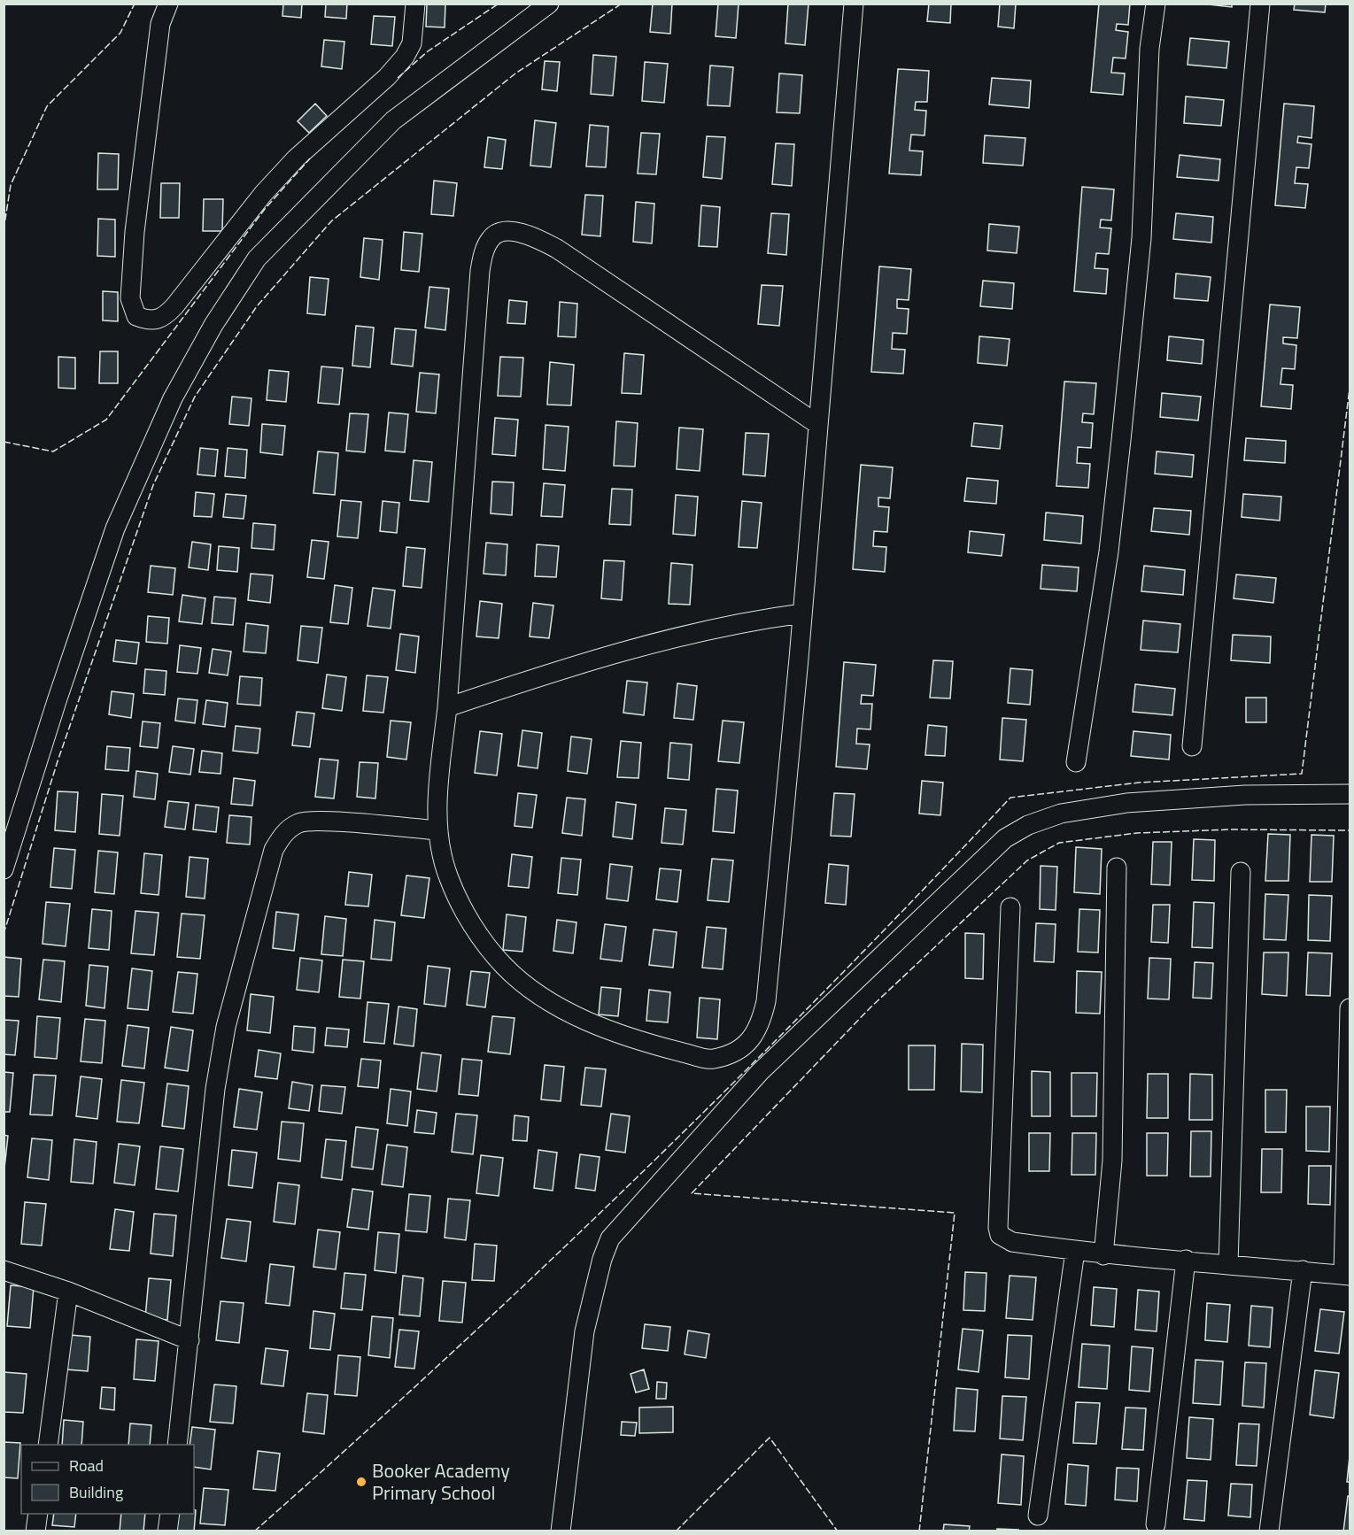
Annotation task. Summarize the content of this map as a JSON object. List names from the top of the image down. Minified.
{"places":["Booker Academy Primary School"],"legend":["Road","Building"]}
